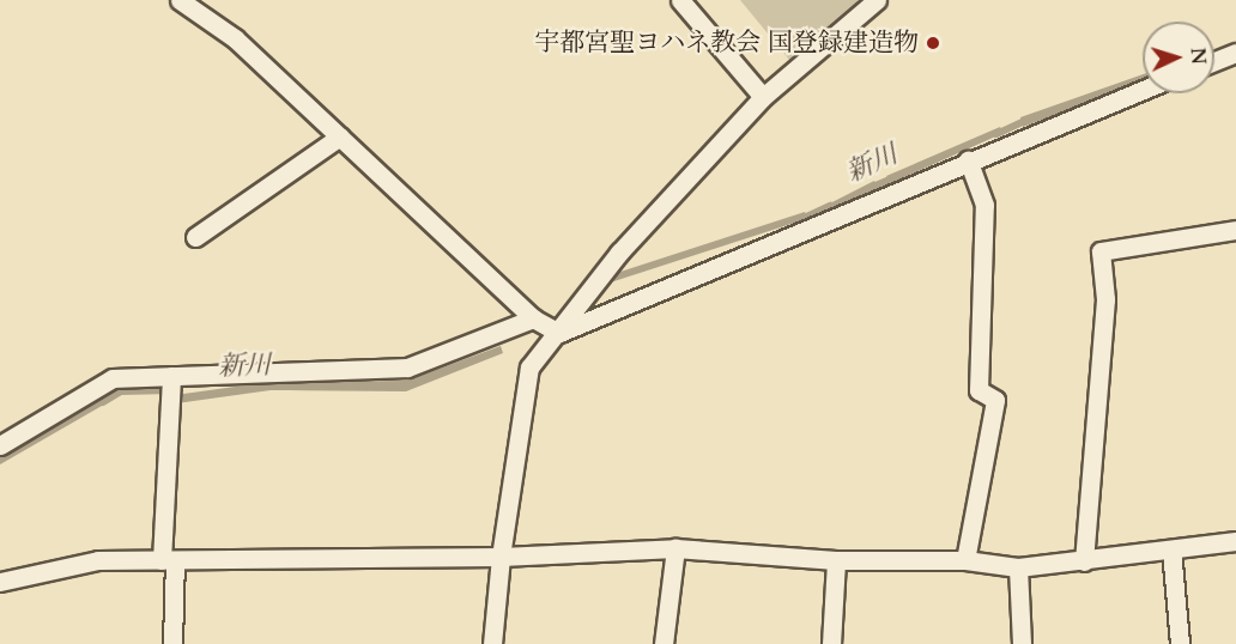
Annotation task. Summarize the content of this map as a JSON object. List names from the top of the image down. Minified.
{"water":["新川"],"places":["宇都宮聖ヨハネ教会 国登録建造物"],"north":"right"}
